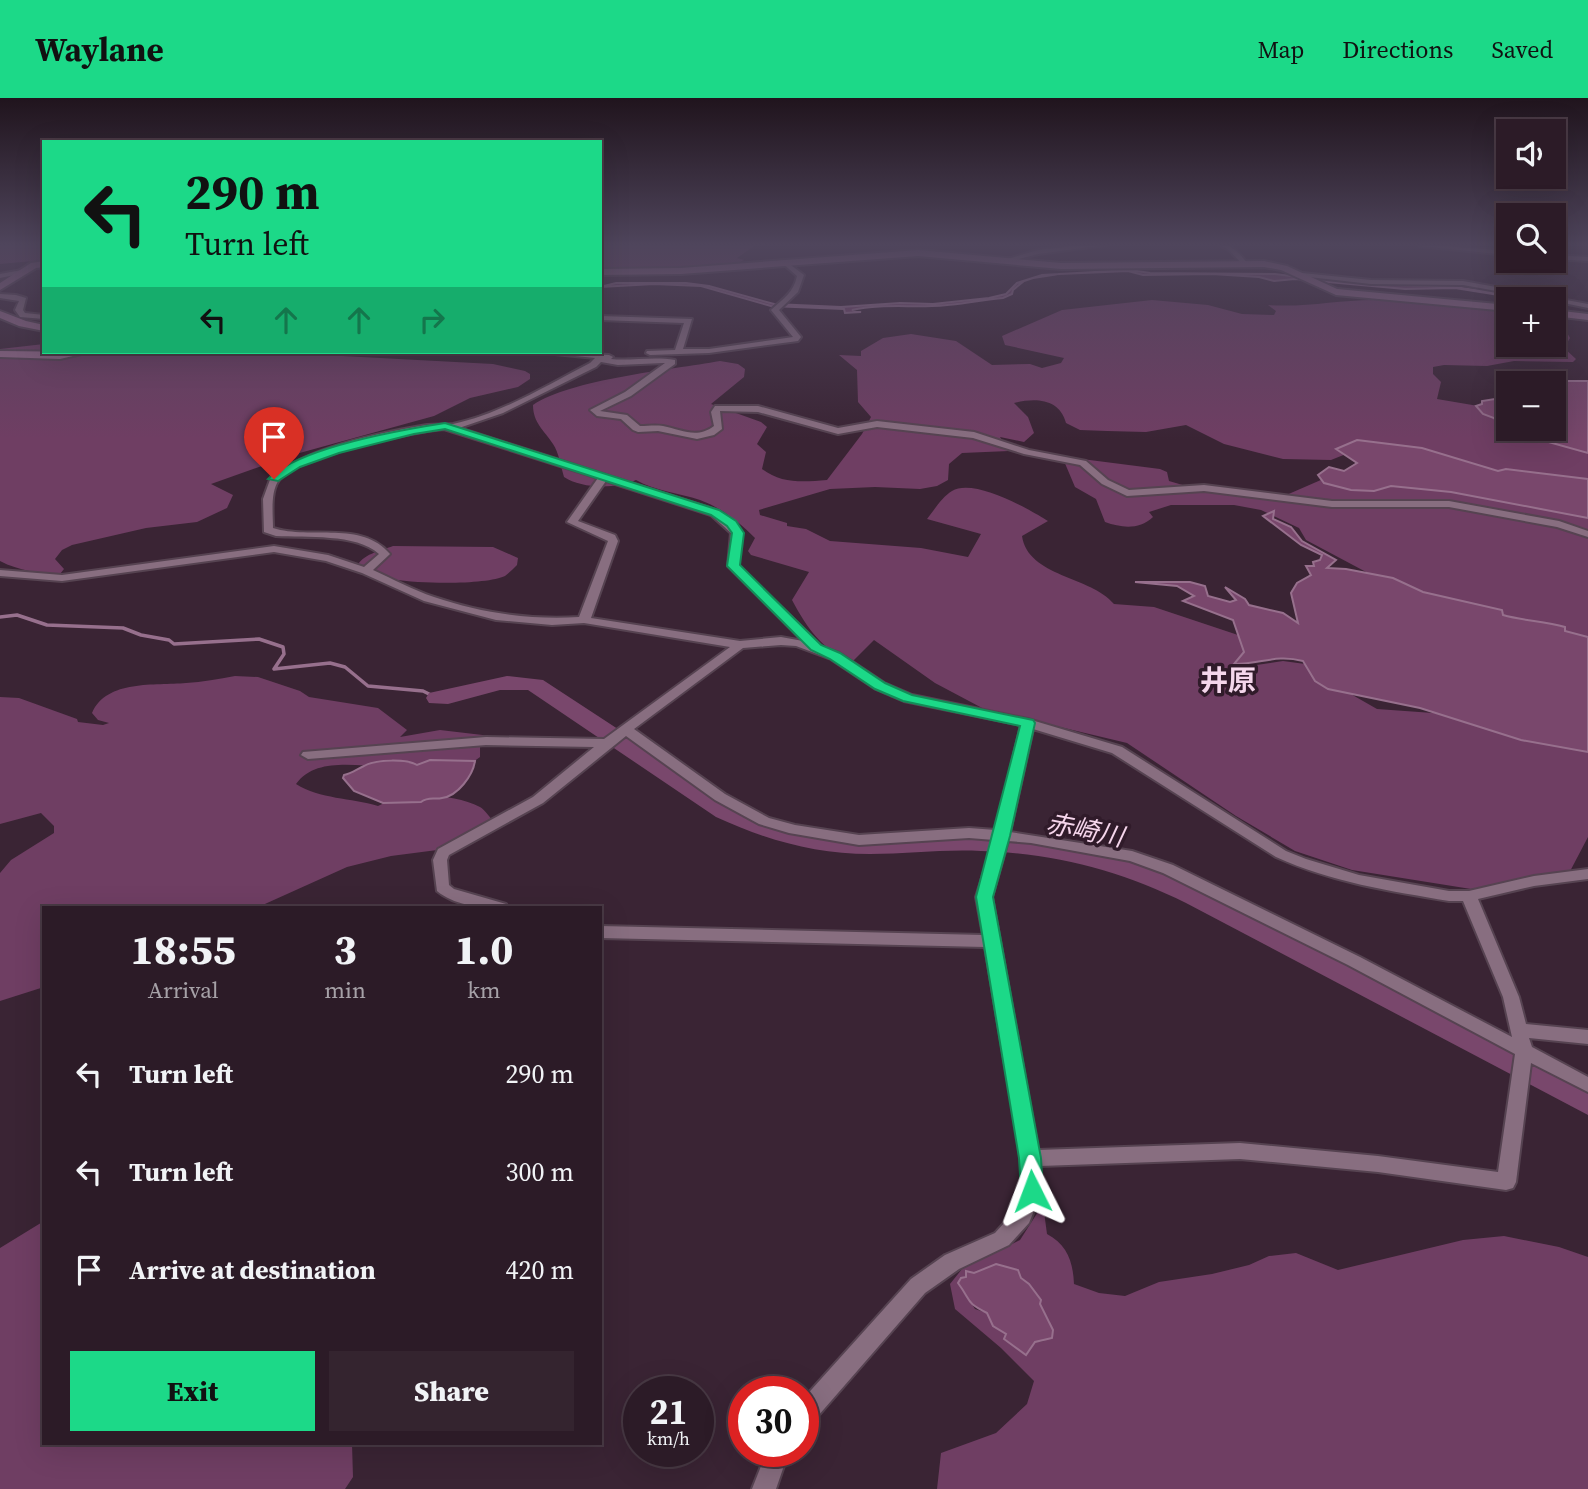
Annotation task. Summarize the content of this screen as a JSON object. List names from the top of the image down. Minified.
{"districts":["井原"],"water":["赤崎川"],"page":{"header":"Waylane","nav":["Map","Directions","Saved"],"map_buttons":["+","−"],"turn":["290 m","Turn left"],"eta":["18:55","Arrival","3","min","1.0","km"],"list":[{"name":"Turn left","value":"290 m"},{"name":"Turn left","value":"300 m"},{"name":"Arrive at destination","value":"420 m"}],"buttons":["Exit","Share"],"speed":"21 km/h","limit":"30"}}
